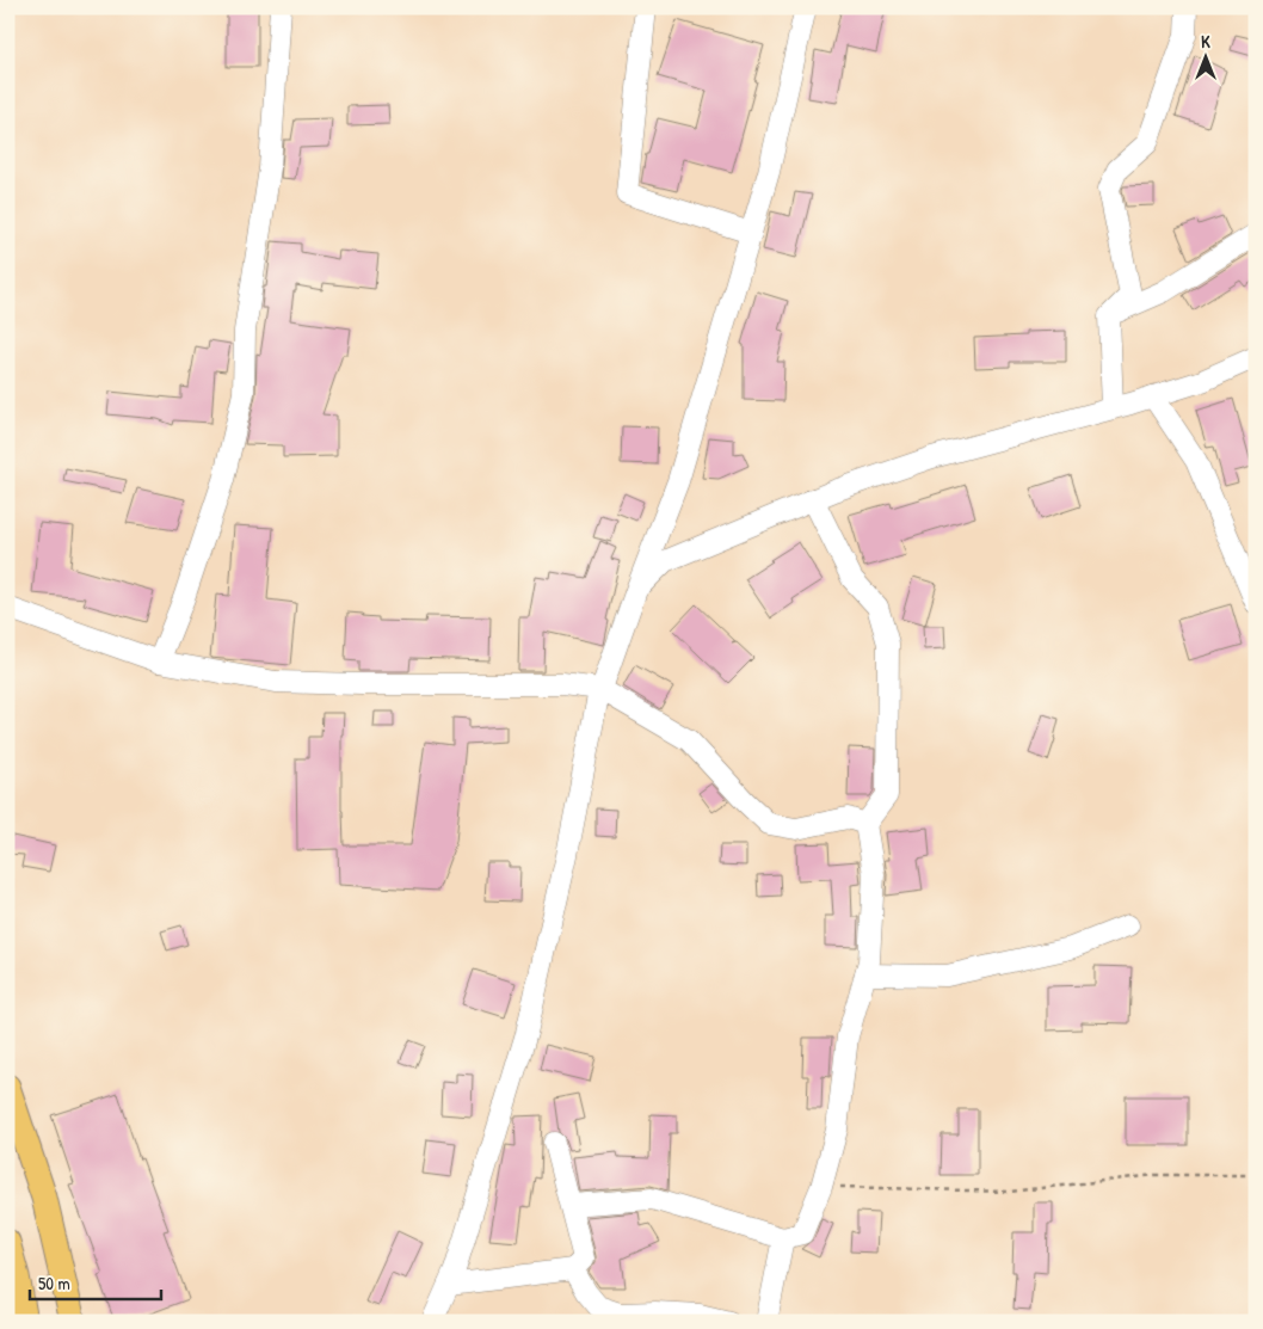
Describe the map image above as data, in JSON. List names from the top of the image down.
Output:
{
  "scale_bar": "50 m",
  "north": "top"
}
